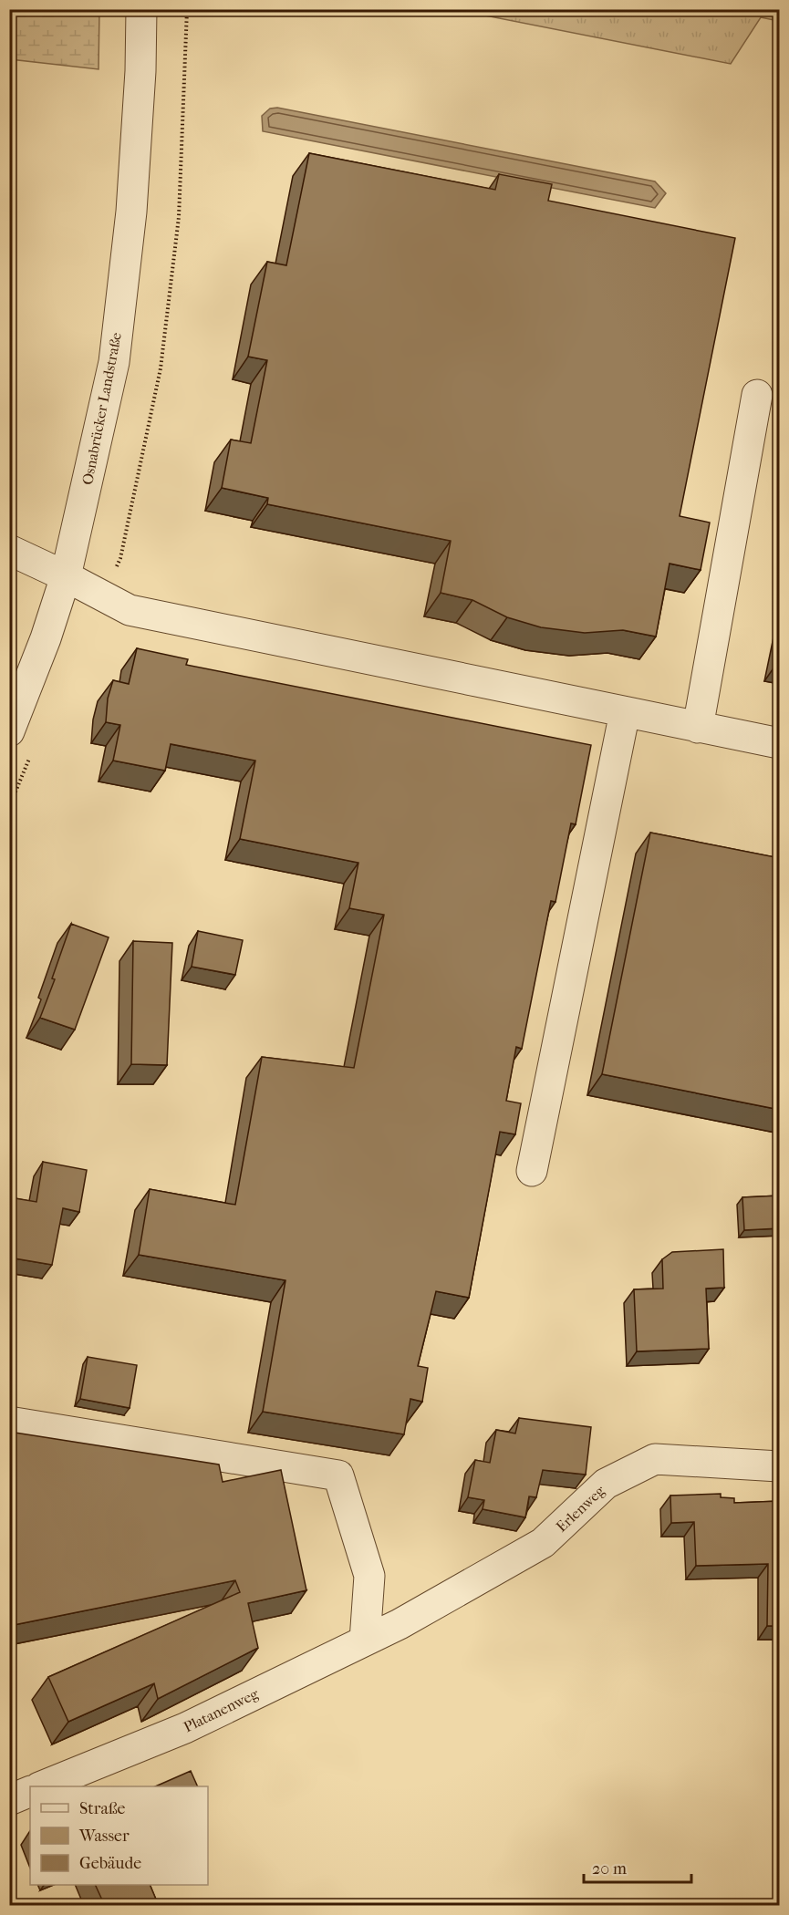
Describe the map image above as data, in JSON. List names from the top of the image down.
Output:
{
  "streets": {
    "street": ["Osnabrücker Landstraße", "Erlenweg", "Platanenweg"]
  },
  "crossings": [
    ["Erlenweg", "Platanenweg"]
  ],
  "legend": ["Straße", "Wasser", "Gebäude"],
  "scale_bar": "20 m"
}
